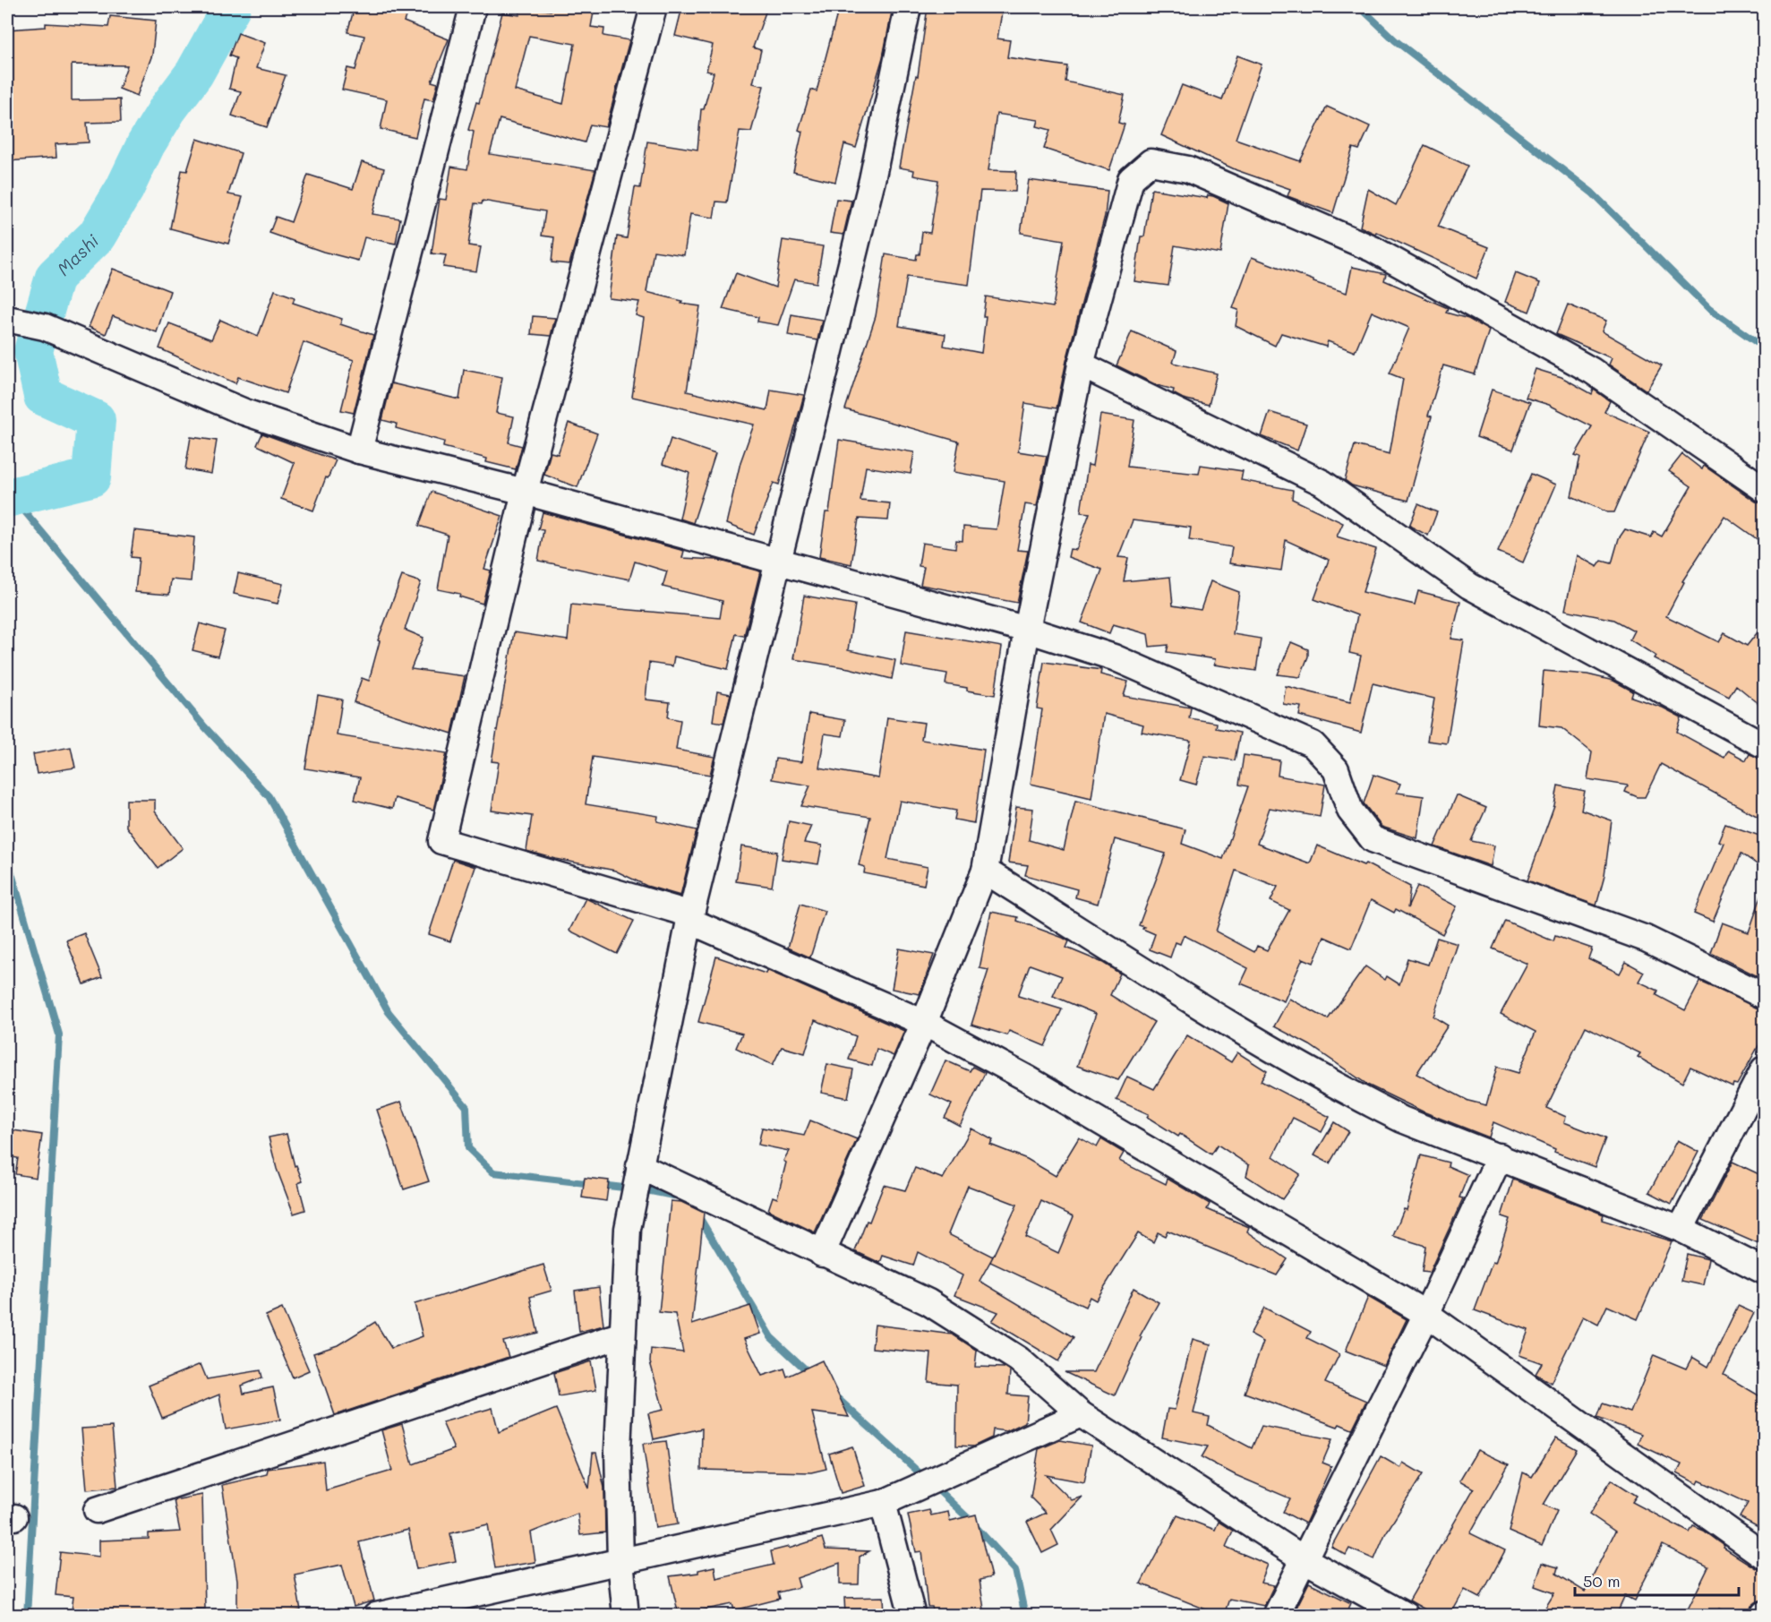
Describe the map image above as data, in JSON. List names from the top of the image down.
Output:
{
  "water": ["Mashi"],
  "scale_bar": "50 m"
}
